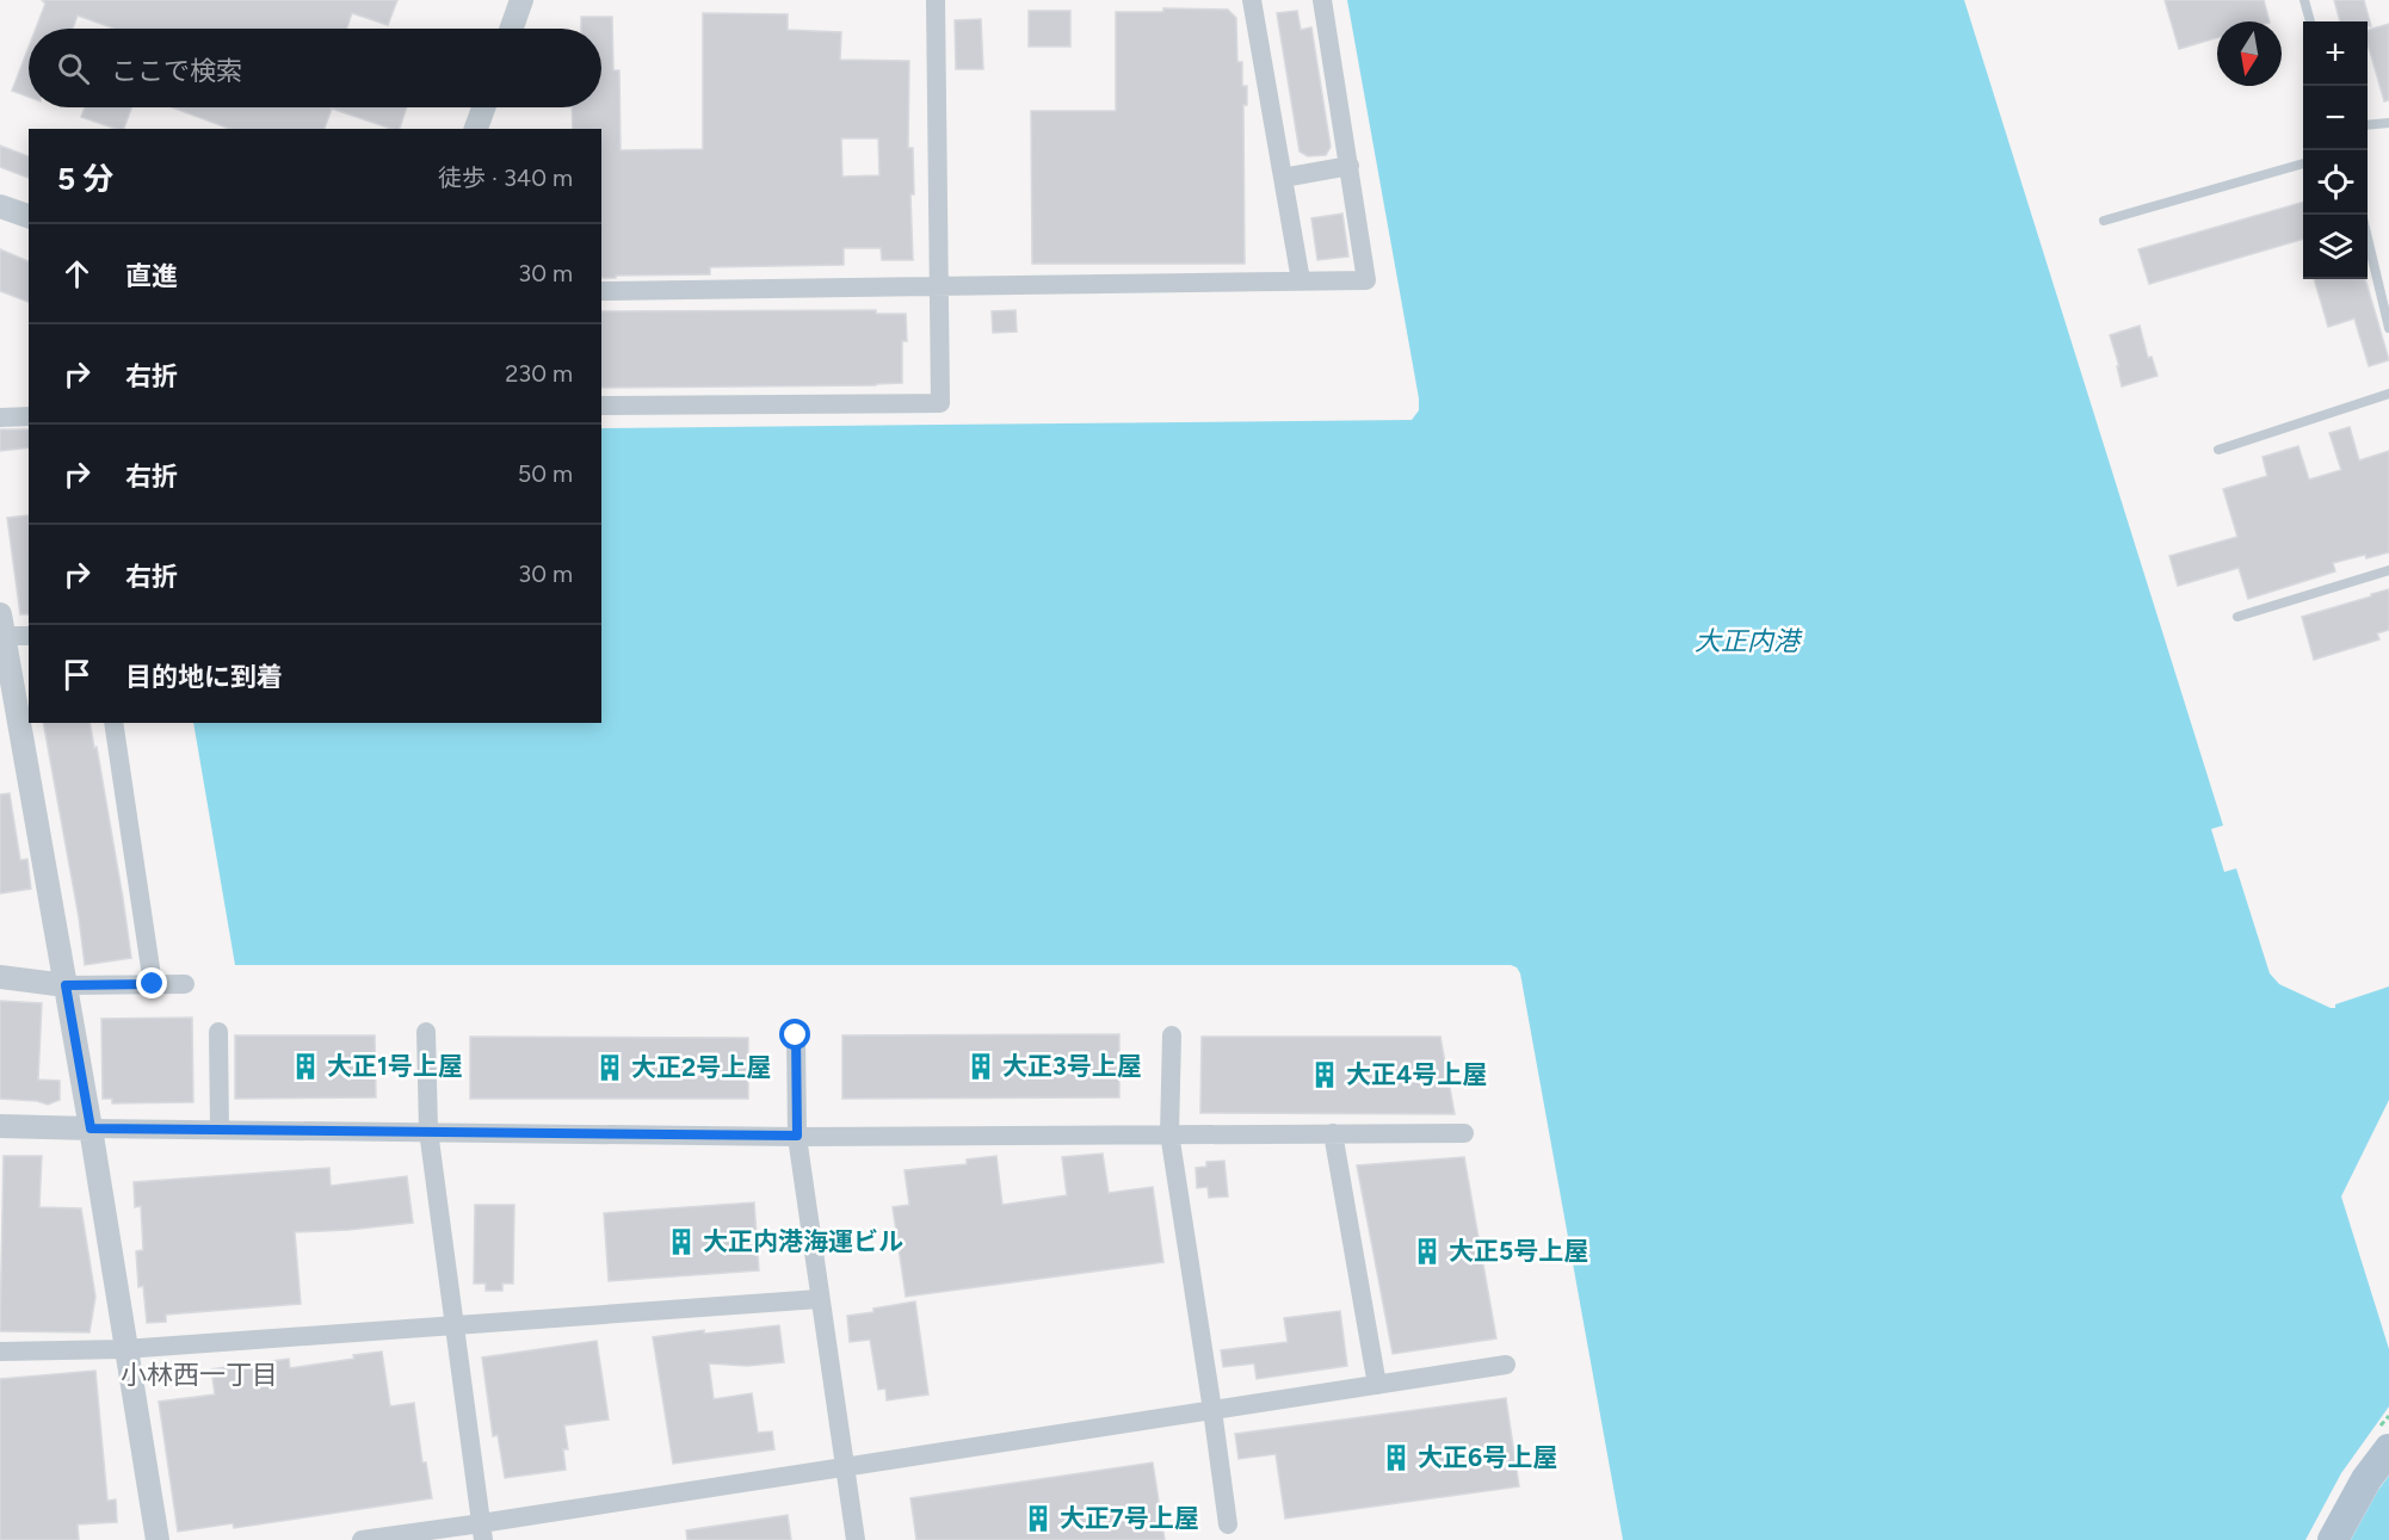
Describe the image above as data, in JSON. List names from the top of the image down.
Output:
{
  "districts": ["小林西一丁目"],
  "water": ["大正内港"],
  "places": {
    "building": [
      "大正1号上屋",
      "大正3号上屋",
      "大正2号上屋",
      "大正4号上屋",
      "大正内港海運ビル",
      "大正5号上屋",
      "大正6号上屋",
      "大正7号上屋"
    ]
  },
  "north": "bottom",
  "page": {
    "map_buttons": ["+", "−"],
    "search": "ここで検索",
    "heading": ["5 分", "徒歩 · 340 m"],
    "list": [
      ["直進", "30 m"],
      ["右折", "230 m"],
      ["右折", "50 m"],
      ["右折", "30 m"],
      "目的地に到着"
    ]
  }
}
